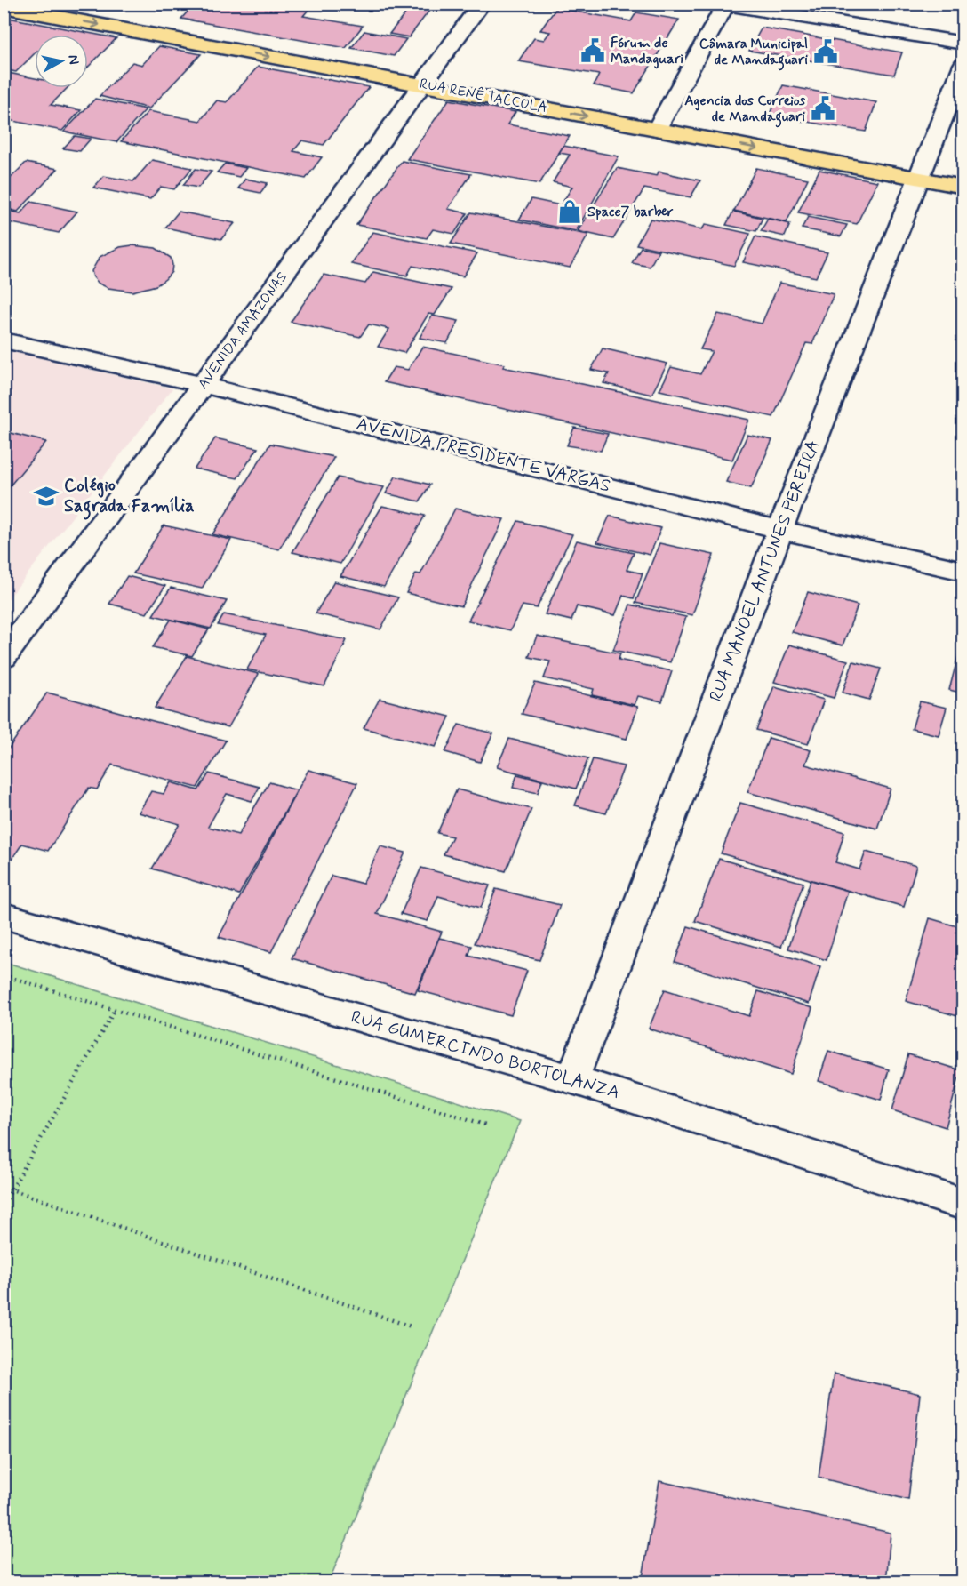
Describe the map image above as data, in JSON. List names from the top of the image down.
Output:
{
  "streets": {
    "main road": ["RUA RENÊ TACCOLA"],
    "street": [
      "AVENIDA AMAZONAS",
      "AVENIDA PRESIDENTE VARGAS",
      "RUA MANOEL ANTUNES PEREIRA",
      "RUA GUMERCINDO BORTOLANZA"
    ]
  },
  "crossings": [
    ["RUA RENÊ TACCOLA", "AVENIDA AMAZONAS"],
    ["RUA RENÊ TACCOLA", "RUA MANOEL ANTUNES PEREIRA"],
    ["AVENIDA AMAZONAS", "AVENIDA PRESIDENTE VARGAS"],
    ["AVENIDA PRESIDENTE VARGAS", "RUA MANOEL ANTUNES PEREIRA"],
    ["RUA MANOEL ANTUNES PEREIRA", "RUA GUMERCINDO BORTOLANZA"]
  ],
  "one_way": ["RUA RENÊ TACCOLA"],
  "places": {
    "public building": ["Fórum de Mandaguari", "Câmara Municipal de Mandaguari", "Agencia dos Correios de Mandaguari"],
    "shop": ["Space7 barber"],
    "school or university": ["Colégio Sagrada Família"]
  },
  "north": "right"
}
